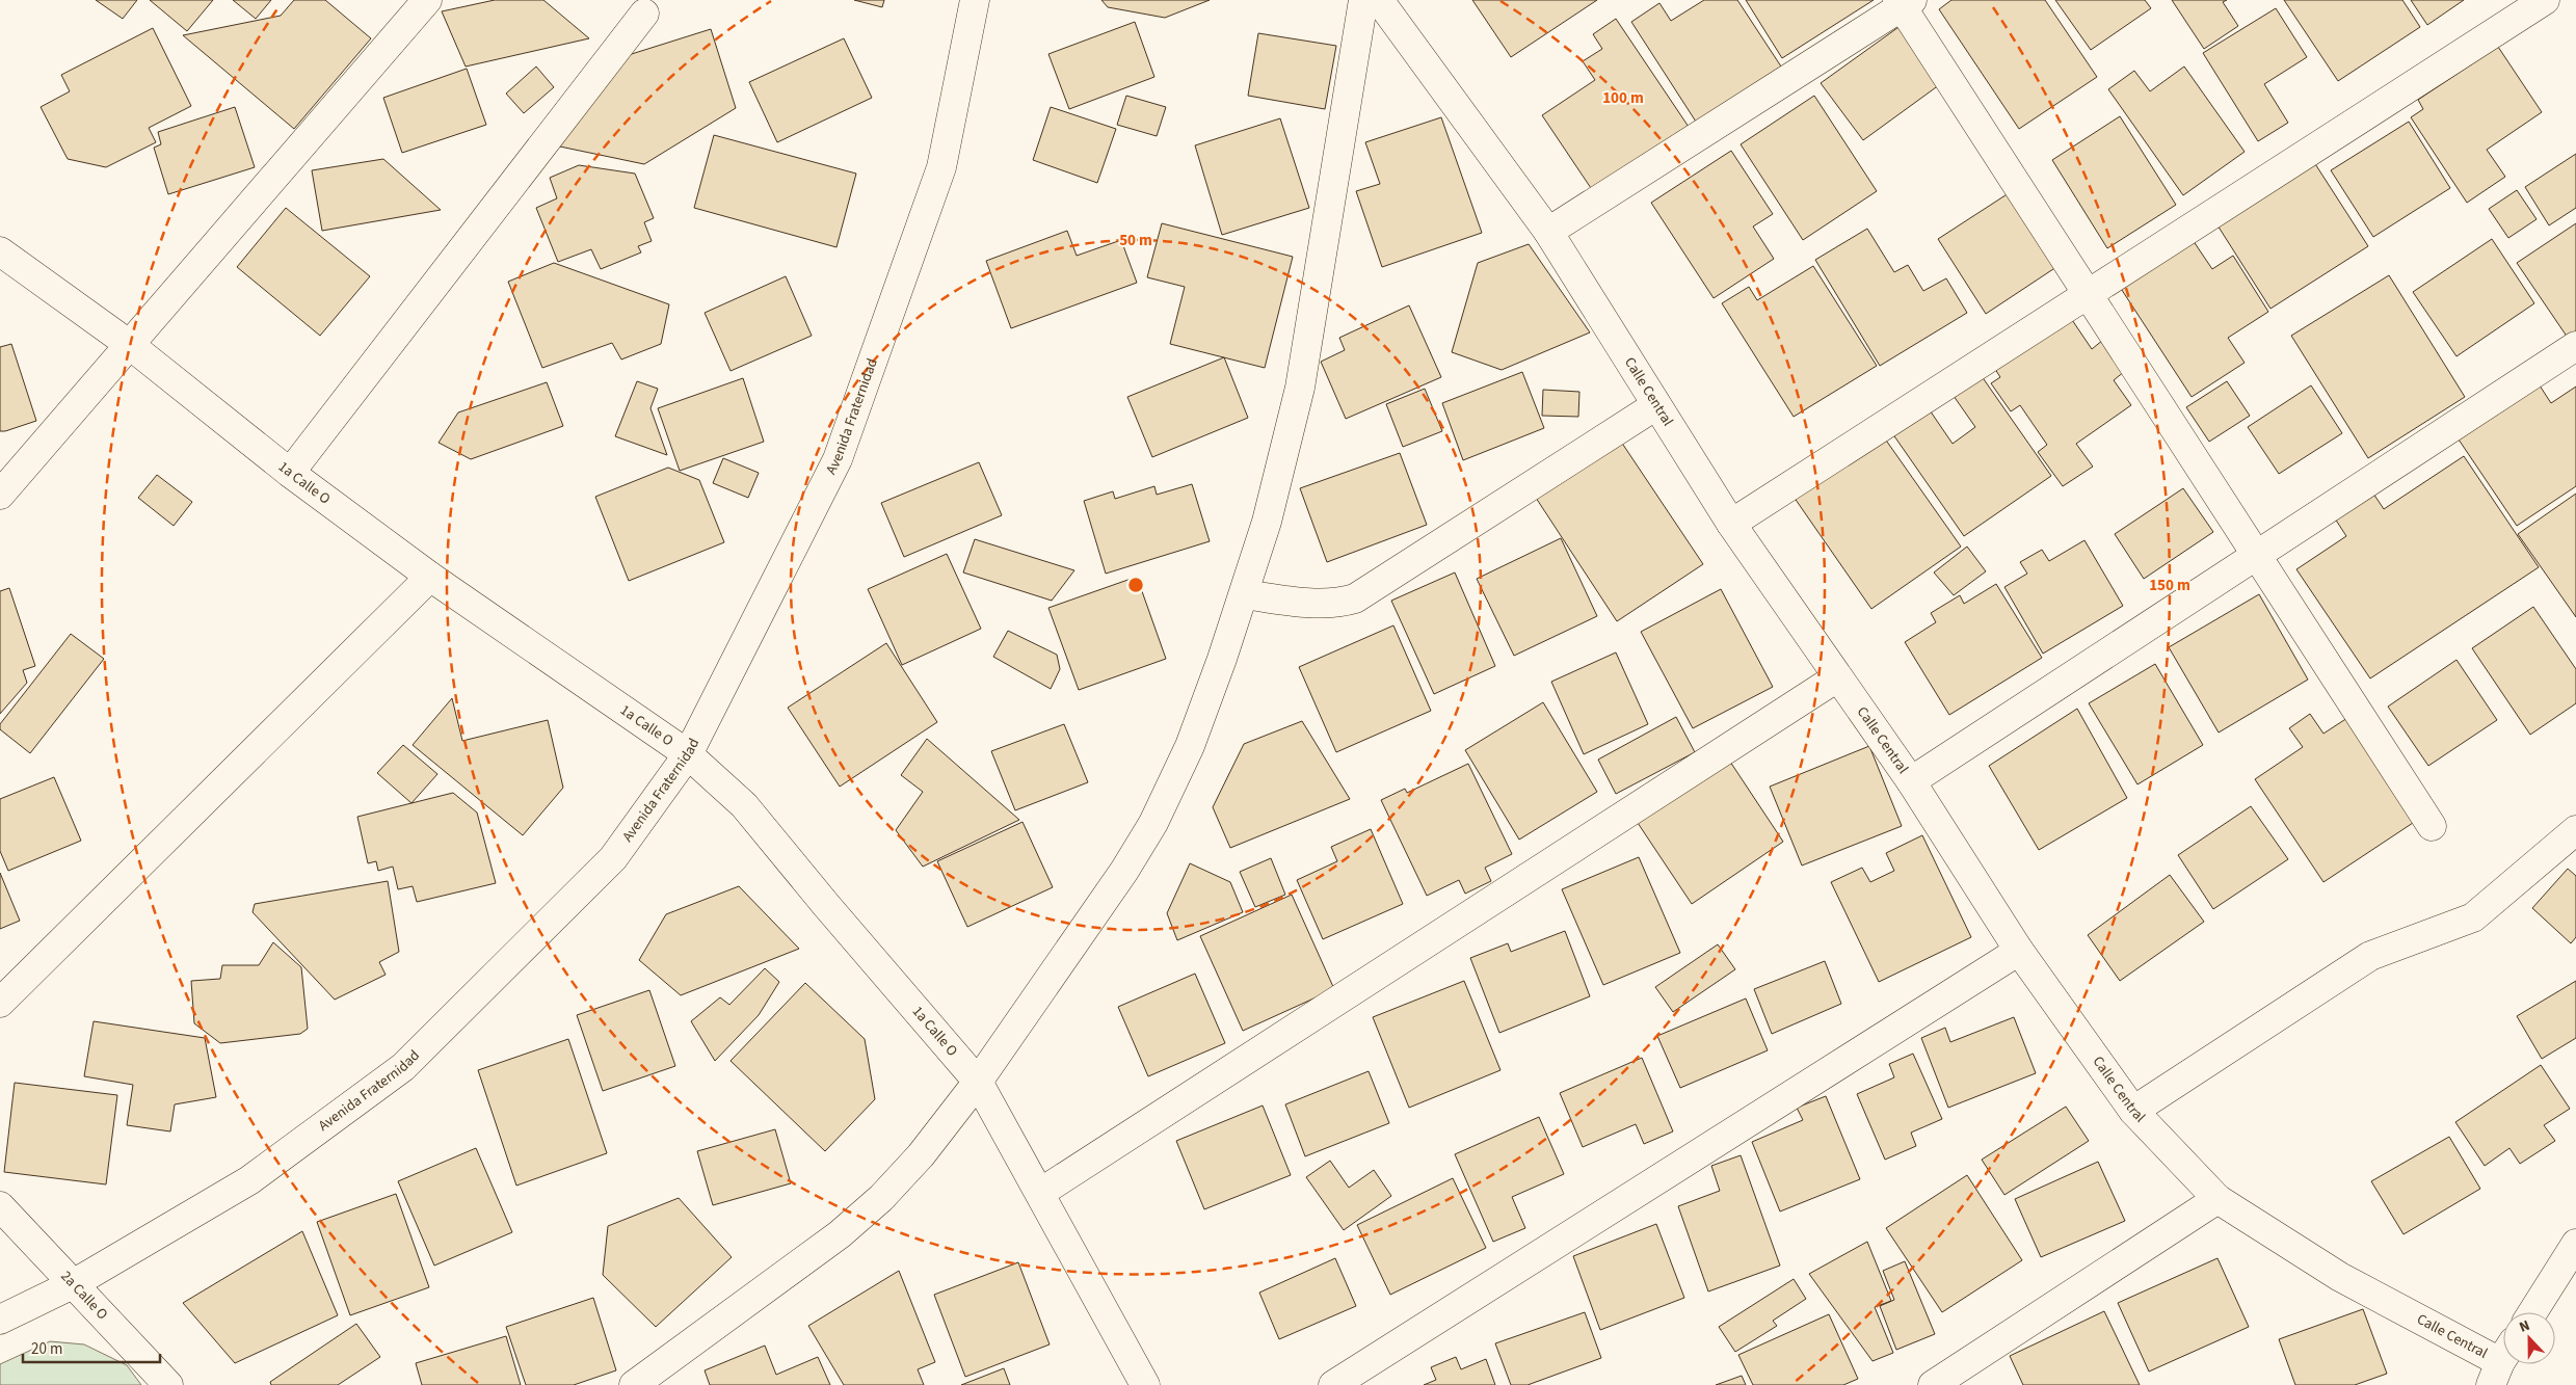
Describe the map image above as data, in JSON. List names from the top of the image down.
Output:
{
  "streets": {
    "street": [
      "Calle Central",
      "Avenida Fraternidad",
      "1a Calle O",
      "2a Calle O"
    ]
  },
  "crossings": [
    ["Avenida Fraternidad", "1a Calle O"],
    ["Avenida Fraternidad", "2a Calle O"]
  ],
  "scale_bar": "20 m",
  "north": "top",
  "rings": ["100 m", "50 m", "150 m"]
}
